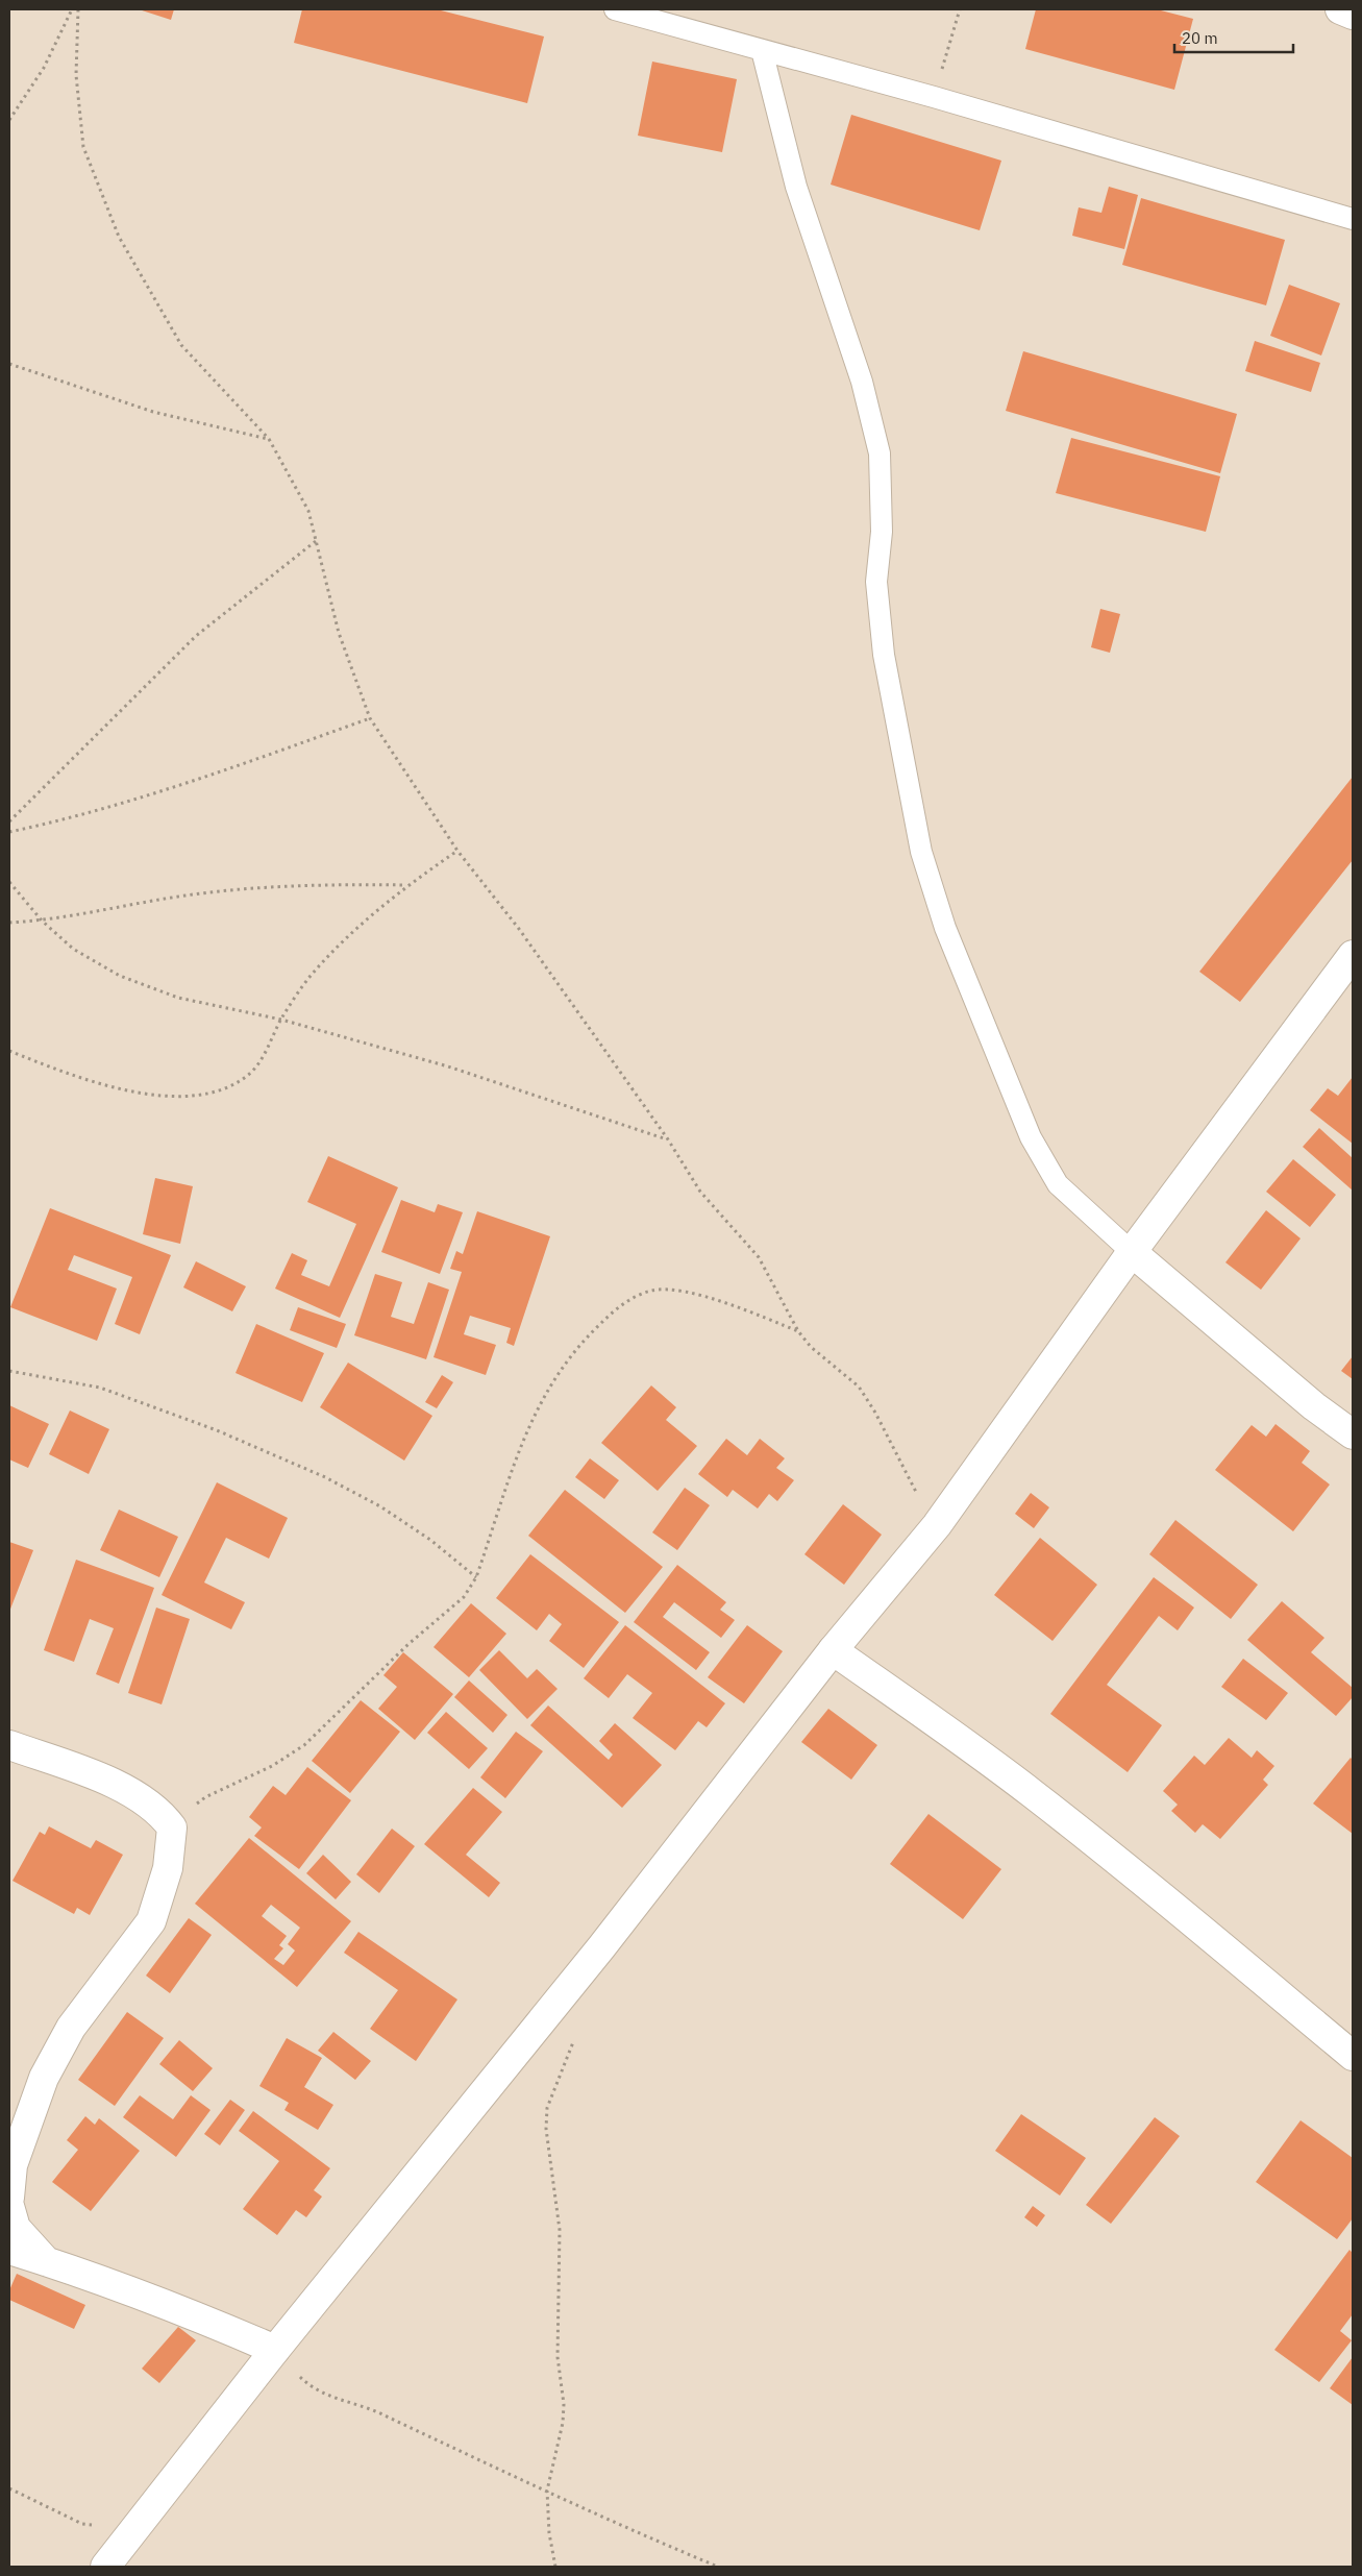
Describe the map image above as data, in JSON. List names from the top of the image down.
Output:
{
  "scale_bar": "20 m"
}
